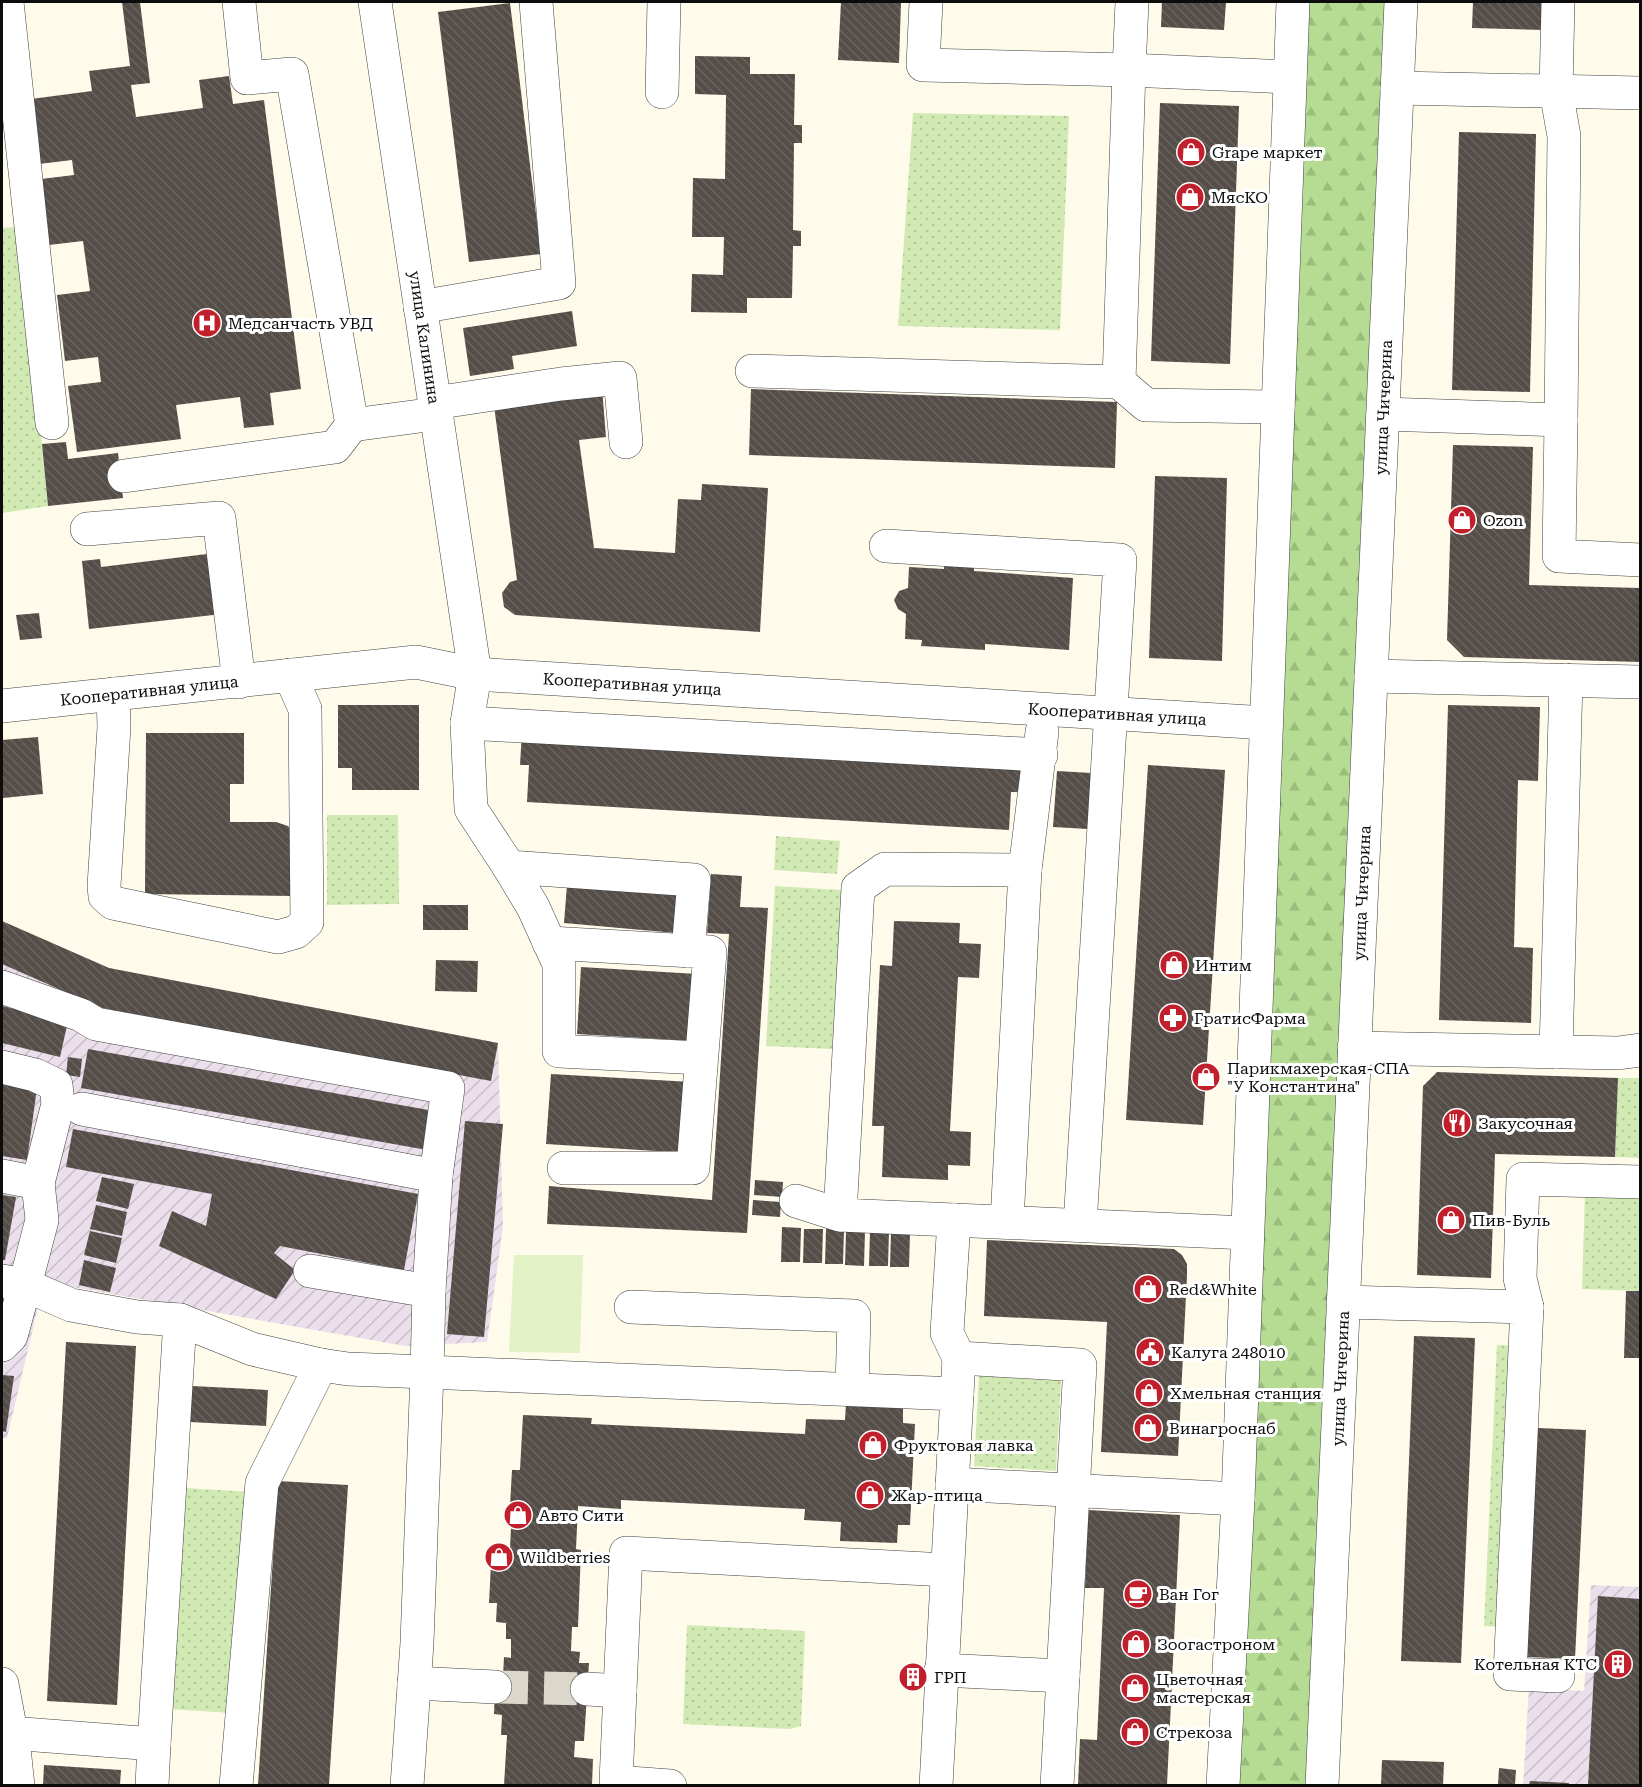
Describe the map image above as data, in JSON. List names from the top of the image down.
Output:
{
  "streets": {
    "street": ["улица Калинина", "улица Чичерина", "Кооперативная улица"]
  },
  "crossings": [
    ["улица Калинина", "Кооперативная улица"]
  ],
  "places": {
    "shop": [
      "Grape маркет",
      "МясКО",
      "Ozon",
      "Интим",
      "Парикмахерская-СПА \"У Константина\"",
      "Пив-Буль",
      "Red&White",
      "Хмельная станция",
      "Винагроснаб",
      "Фруктовая лавка",
      "Жар-птица",
      "Авто Сити",
      "Wildberries",
      "Зоогастроном",
      "Цветочная мастерская",
      "Стрекоза"
    ],
    "hospital": ["Медсанчасть УВД"],
    "pharmacy": ["ГратисФарма"],
    "restaurant": ["Закусочная"],
    "public building": ["Калуга 248010"],
    "cafe": ["Ван Гог"],
    "building": ["Котельная КТС", "ГРП"]
  }
}
